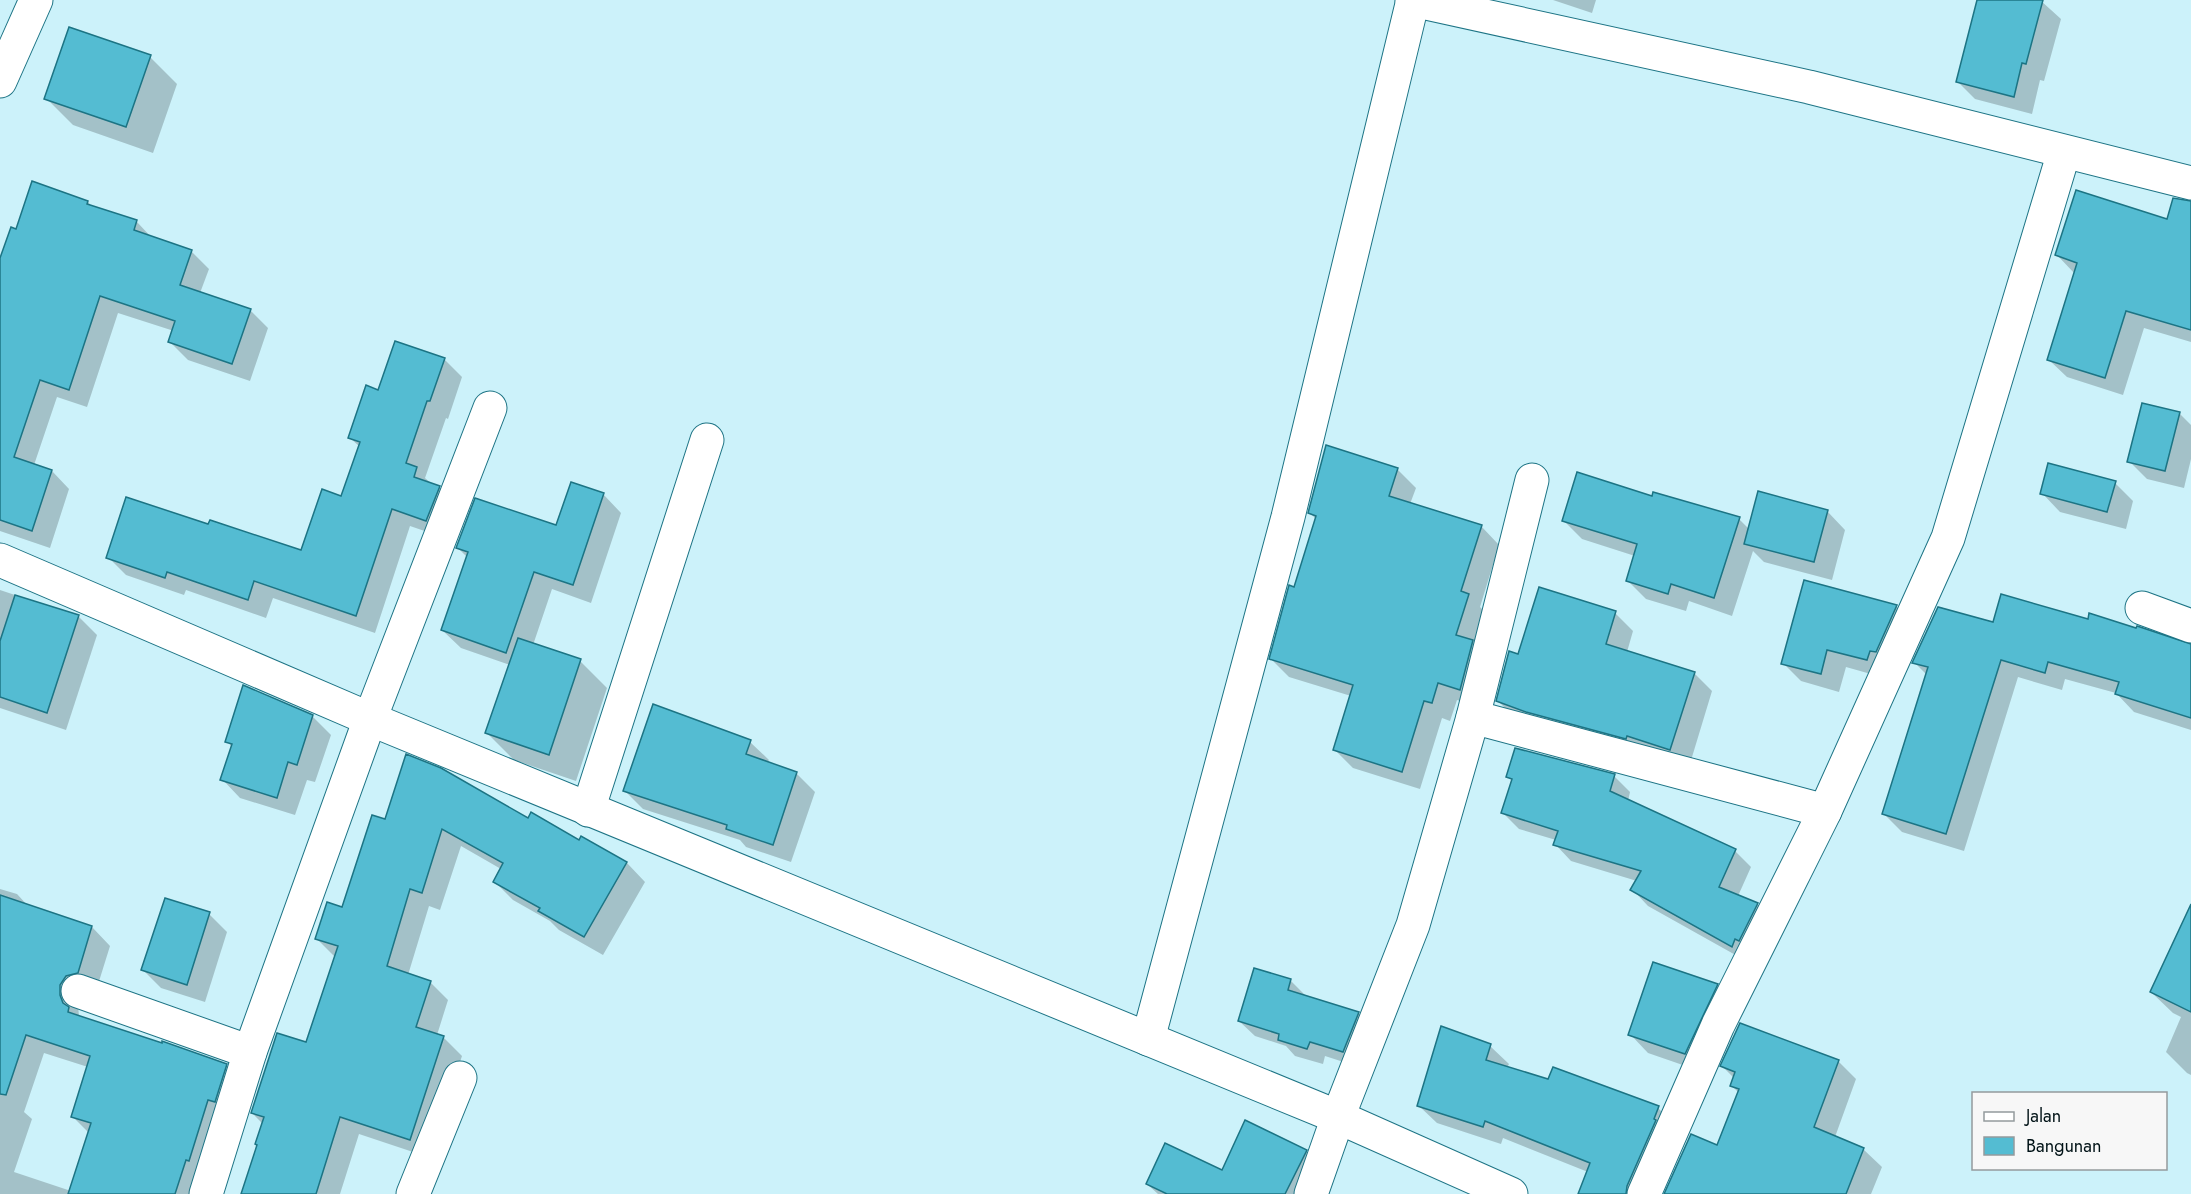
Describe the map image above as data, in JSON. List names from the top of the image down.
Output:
{
  "legend": ["Jalan", "Bangunan"]
}
